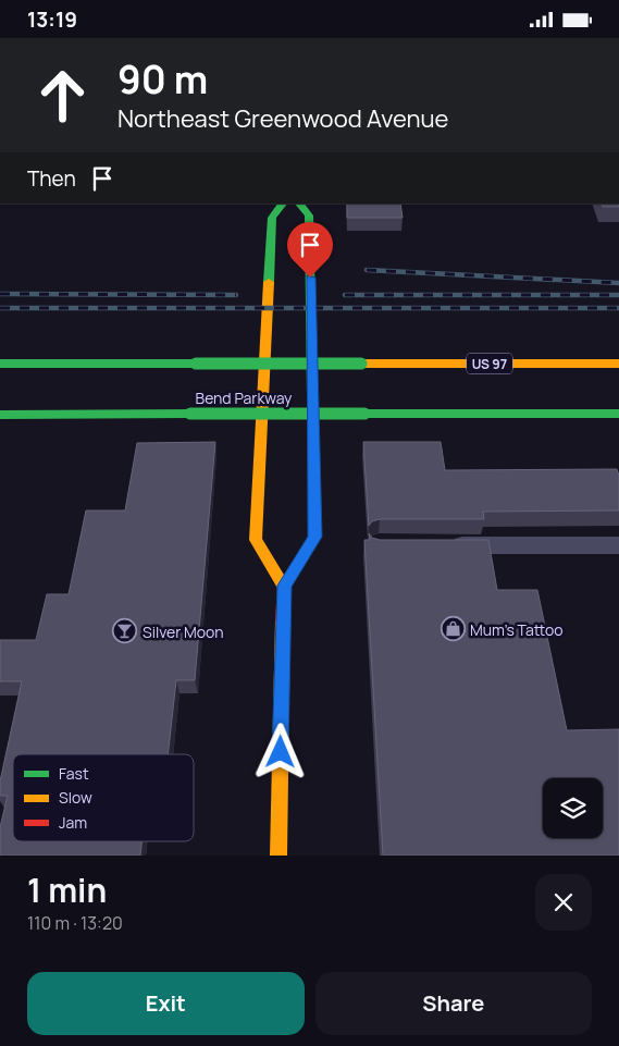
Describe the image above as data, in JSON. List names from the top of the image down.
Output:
{
  "streets": {
    "main road": ["US 97", "Bend Parkway"]
  },
  "places": {
    "shop": ["Mum's Tattoo"],
    "bar": ["Silver Moon"]
  },
  "legend": ["Fast", "Slow", "Jam"],
  "page": {
    "status": "13:19",
    "turn": ["90 m", "Northeast Greenwood Avenue"],
    "then": "Then",
    "heading": ["1 min", "110 m · 13:20"],
    "buttons": ["Exit", "Share"]
  }
}
